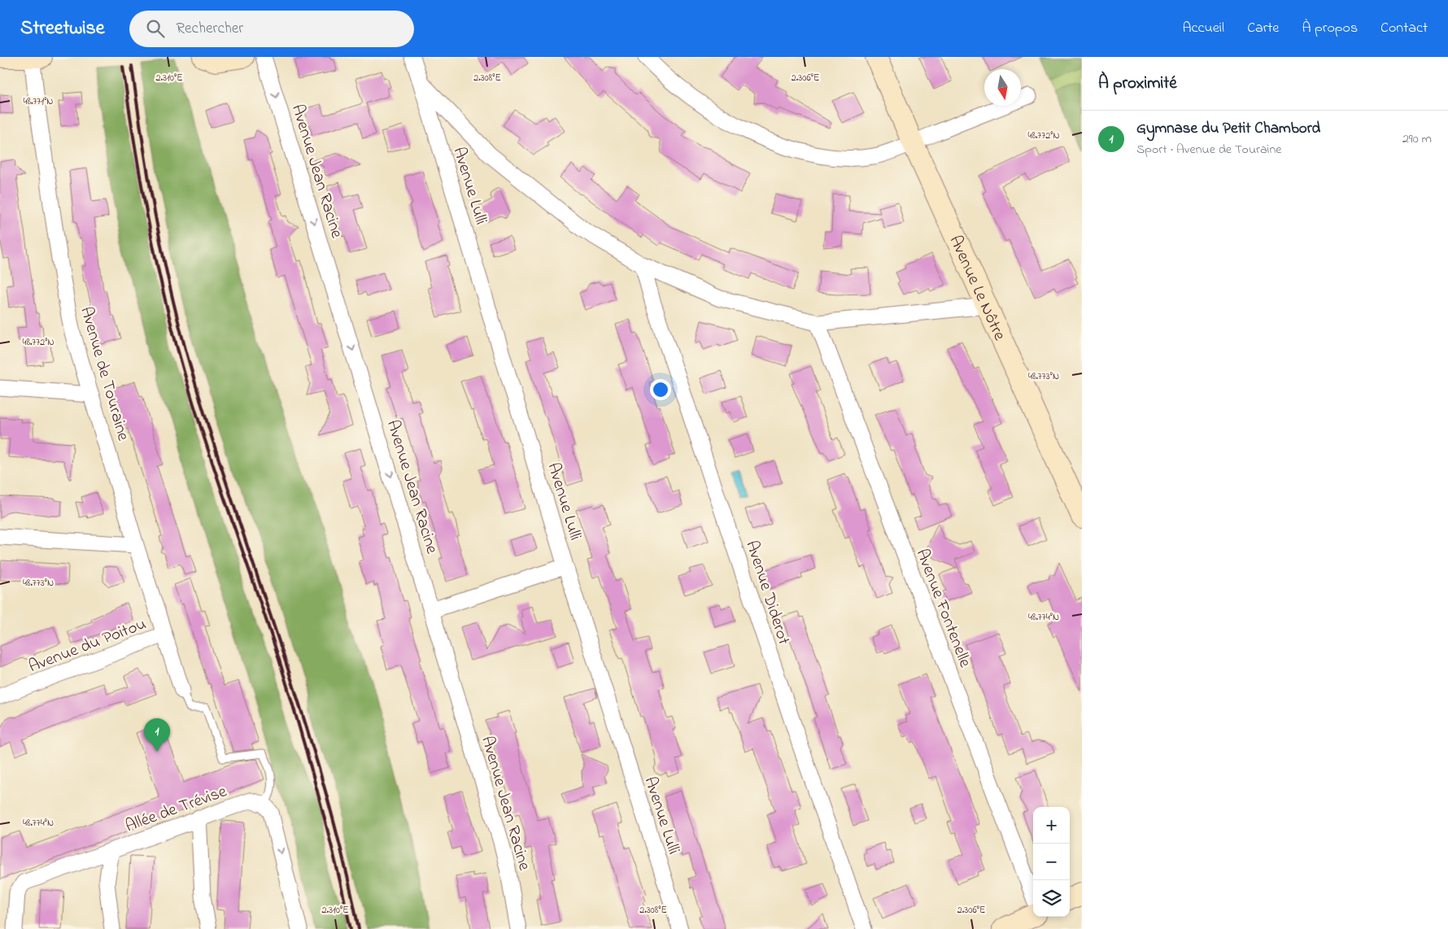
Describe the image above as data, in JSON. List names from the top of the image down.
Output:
{
  "streets": {
    "main road": ["Avenue Le Nôtre"],
    "street": [
      "Avenue Jean Racine",
      "Avenue Lulli",
      "Avenue de Touraine",
      "Avenue Diderot",
      "Avenue Fontenelle",
      "Avenue du Poitou",
      "Allée de Trévise"
    ]
  },
  "crossings": [
    ["Avenue de Touraine", "Avenue du Poitou"]
  ],
  "one_way": ["Avenue Jean Racine"],
  "north": "bottom",
  "page": {
    "header": "Streetwise",
    "search": "Rechercher",
    "nav": [
      "Accueil",
      "Carte",
      "À propos",
      "Contact"
    ],
    "heading": "À proximité",
    "list": [
      {
        "mark": "1",
        "name": "Gymnase du Petit Chambord",
        "note": "Sport · Avenue de Touraine",
        "value": "290 m"
      }
    ],
    "pins": "1",
    "map_buttons": ["+", "−"]
  },
  "coordinates": [
    "2.310°E",
    "2.308°E",
    "2.306°E",
    "48.771°N",
    "48.772°N",
    "48.773°N",
    "48.774°N"
  ]
}
